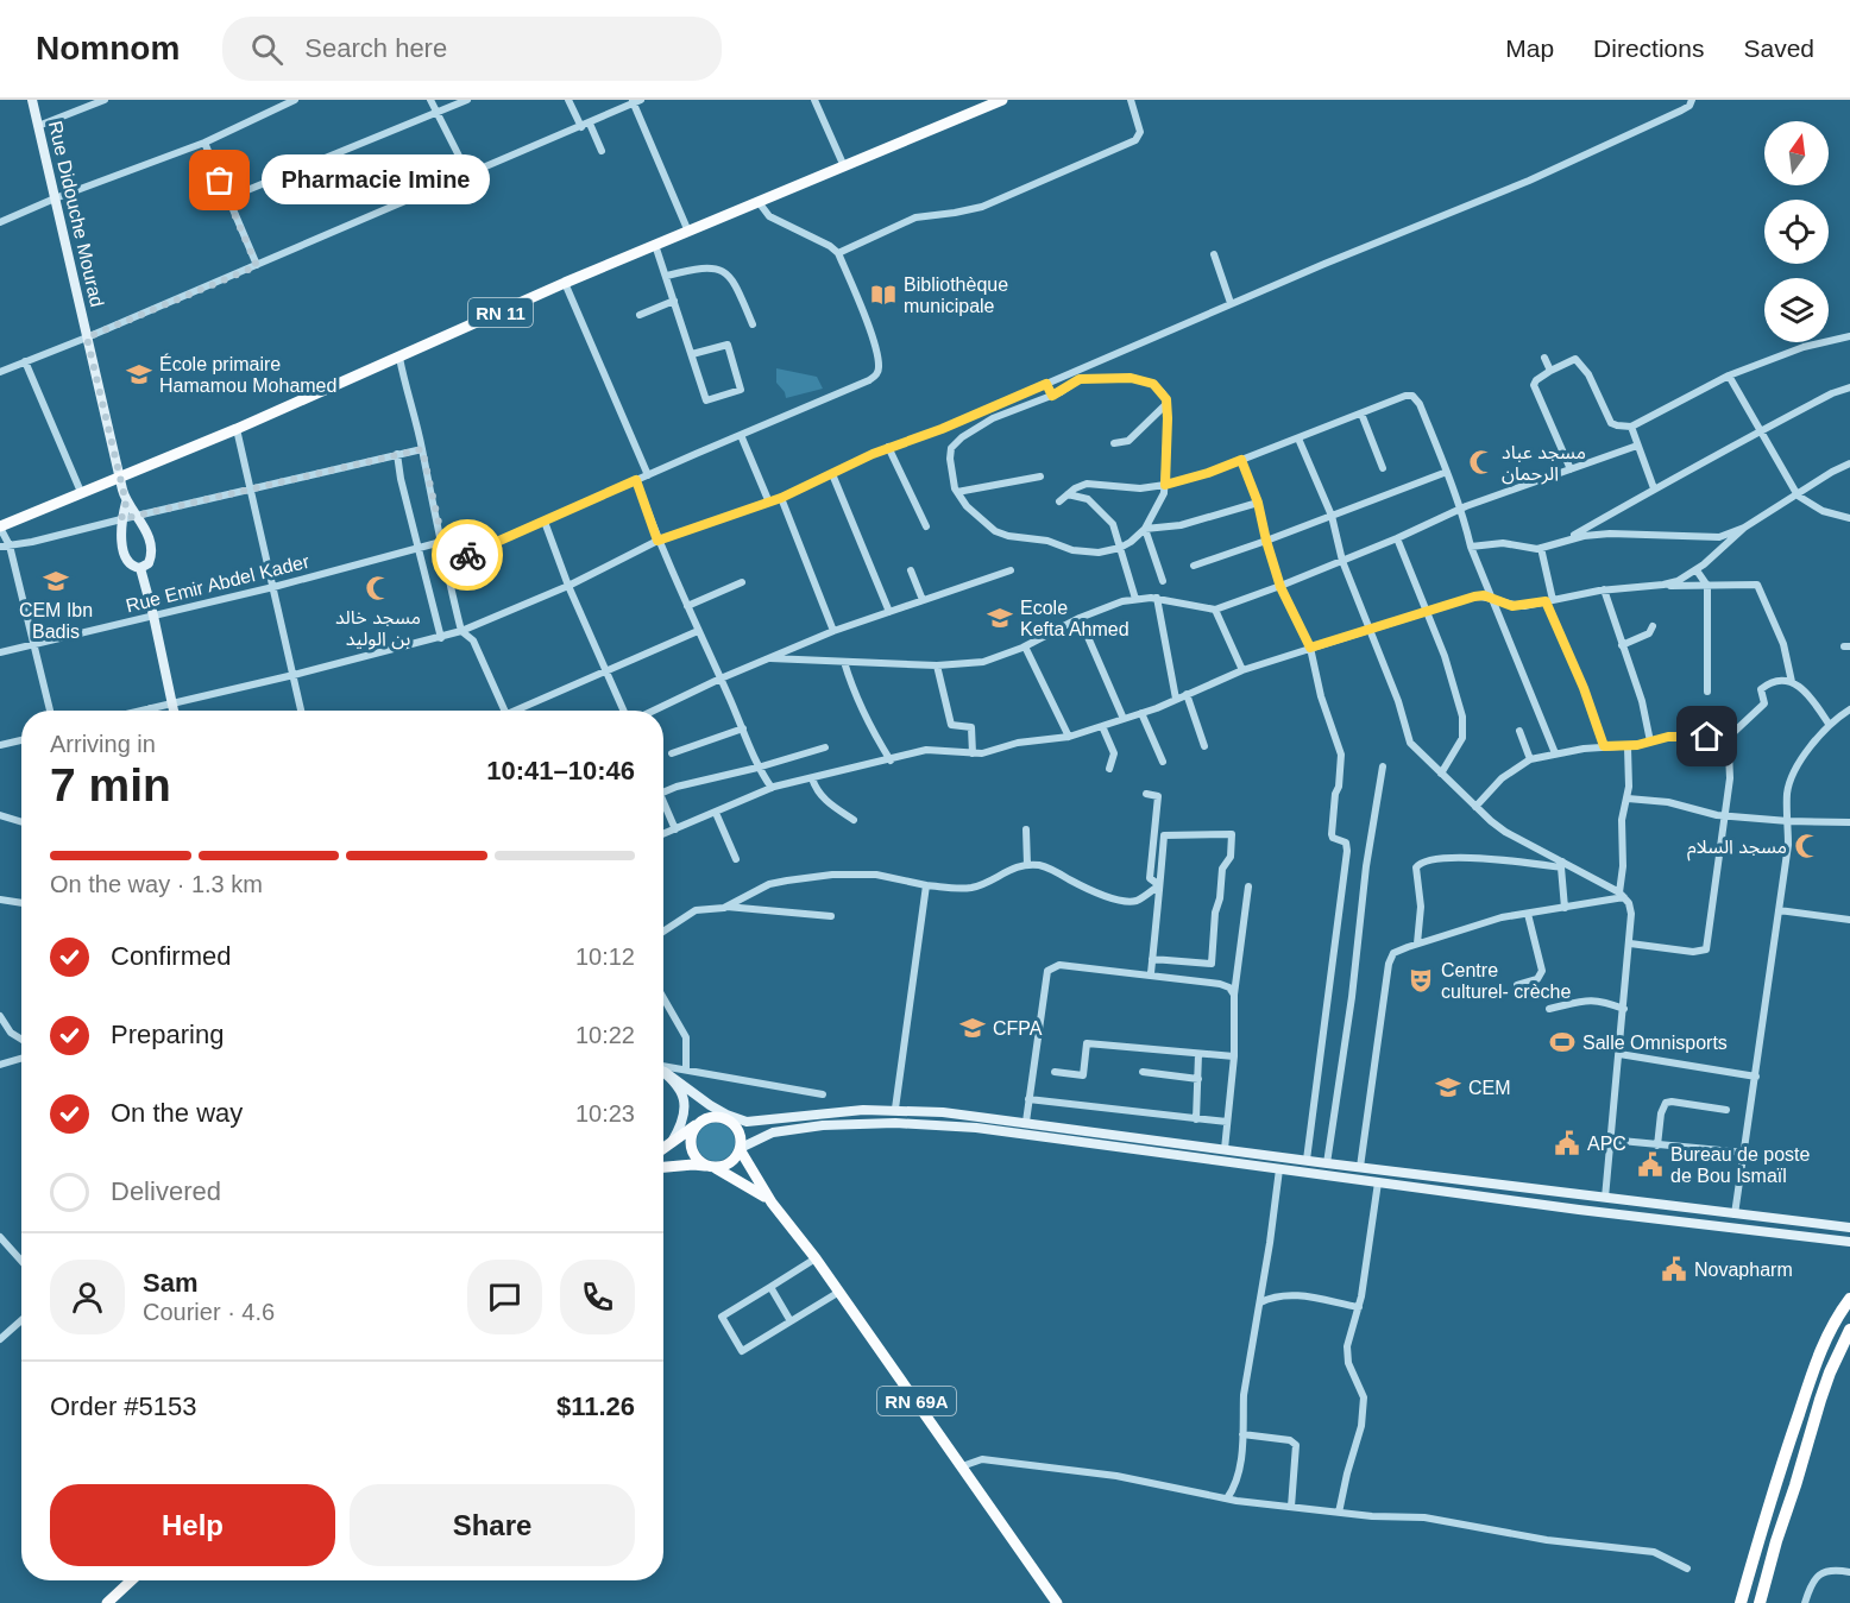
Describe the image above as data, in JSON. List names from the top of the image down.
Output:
{
  "streets": {
    "main road": ["Rue Didouche Mourad", "RN 11", "RN 69A"],
    "street": ["Rue Emir Abdel Kader"]
  },
  "crossings": [
    ["Rue Didouche Mourad", "RN 11"]
  ],
  "places": {
    "other": ["Pharmacie Imine"],
    "library": ["Bibliothèque municipale"],
    "school or university": [
      "École primaire Hamamou Mohamed",
      "CEM Ibn Badis",
      "Ecole Kefta Ahmed",
      "CFPA",
      "CEM"
    ],
    "mosque": ["مسجد عباد الرحمان", "مسجد خالد بن الوليد", "مسجد السلام"],
    "theatre": ["Centre culturel- crèche"],
    "sports": ["Salle Omnisports"],
    "public building": ["APC", "Bureau de poste de Bou Ismaïl", "Novapharm"]
  },
  "north": "top",
  "page": {
    "header": "Nomnom",
    "search": "Search here",
    "nav": ["Map", "Directions", "Saved"],
    "bubble": "Pharmacie Imine",
    "heading": ["7 min", "Arriving in", "10:41–10:46"],
    "panel": [
      "Sam",
      "Courier · 4.6",
      "Order #5153",
      "$11.26"
    ],
    "bar": "On the way · 1.3 km",
    "list": [
      ["Confirmed", "10:12"],
      ["Preparing", "10:22"],
      ["On the way", "10:23"],
      "Delivered"
    ],
    "buttons": ["Help", "Share"]
  }
}
